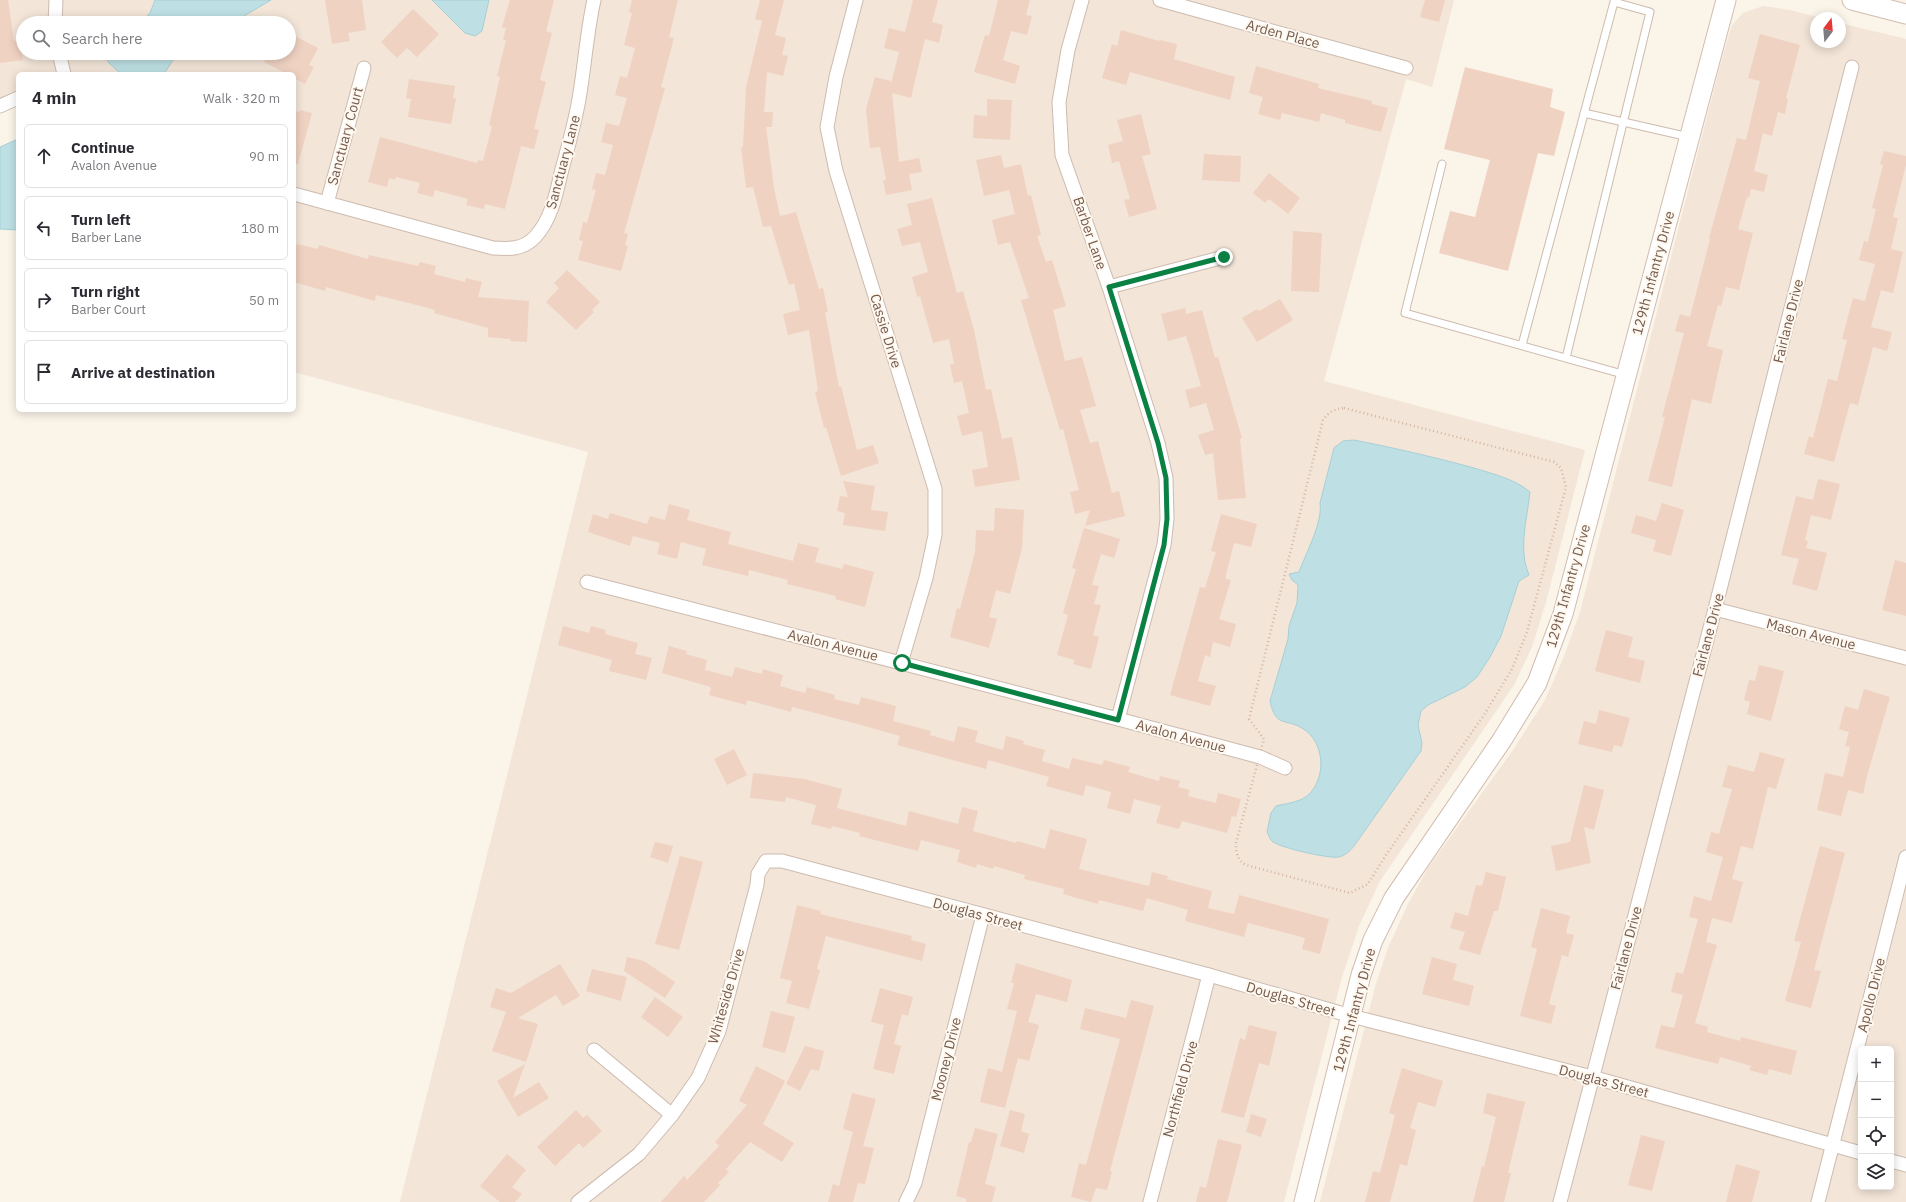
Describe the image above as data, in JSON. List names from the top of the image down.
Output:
{
  "streets": {
    "street": [
      "Arden Place",
      "Sanctuary Court",
      "Sanctuary Lane",
      "Barber Lane",
      "129th Infantry Drive",
      "Fairlane Drive",
      "Cassie Drive",
      "Mason Avenue",
      "Avalon Avenue",
      "Douglas Street",
      "Apollo Drive",
      "Whiteside Drive",
      "Mooney Drive",
      "Northfield Drive"
    ]
  },
  "crossings": [
    ["Sanctuary Court", "Sanctuary Lane"],
    ["Barber Lane", "Avalon Avenue"],
    ["129th Infantry Drive", "Douglas Street"],
    ["Fairlane Drive", "Mason Avenue"],
    ["Fairlane Drive", "Douglas Street"],
    ["Cassie Drive", "Avalon Avenue"],
    ["Douglas Street", "Apollo Drive"],
    ["Douglas Street", "Whiteside Drive"],
    ["Douglas Street", "Mooney Drive"],
    ["Douglas Street", "Northfield Drive"]
  ],
  "north": "top",
  "page": {
    "search": "Search here",
    "heading": ["4 min", "Walk · 320 m"],
    "list": [
      ["Continue", "Avalon Avenue", "90 m"],
      ["Turn left", "Barber Lane", "180 m"],
      ["Turn right", "Barber Court", "50 m"],
      "Arrive at destination"
    ],
    "map_buttons": ["+", "−"]
  }
}
